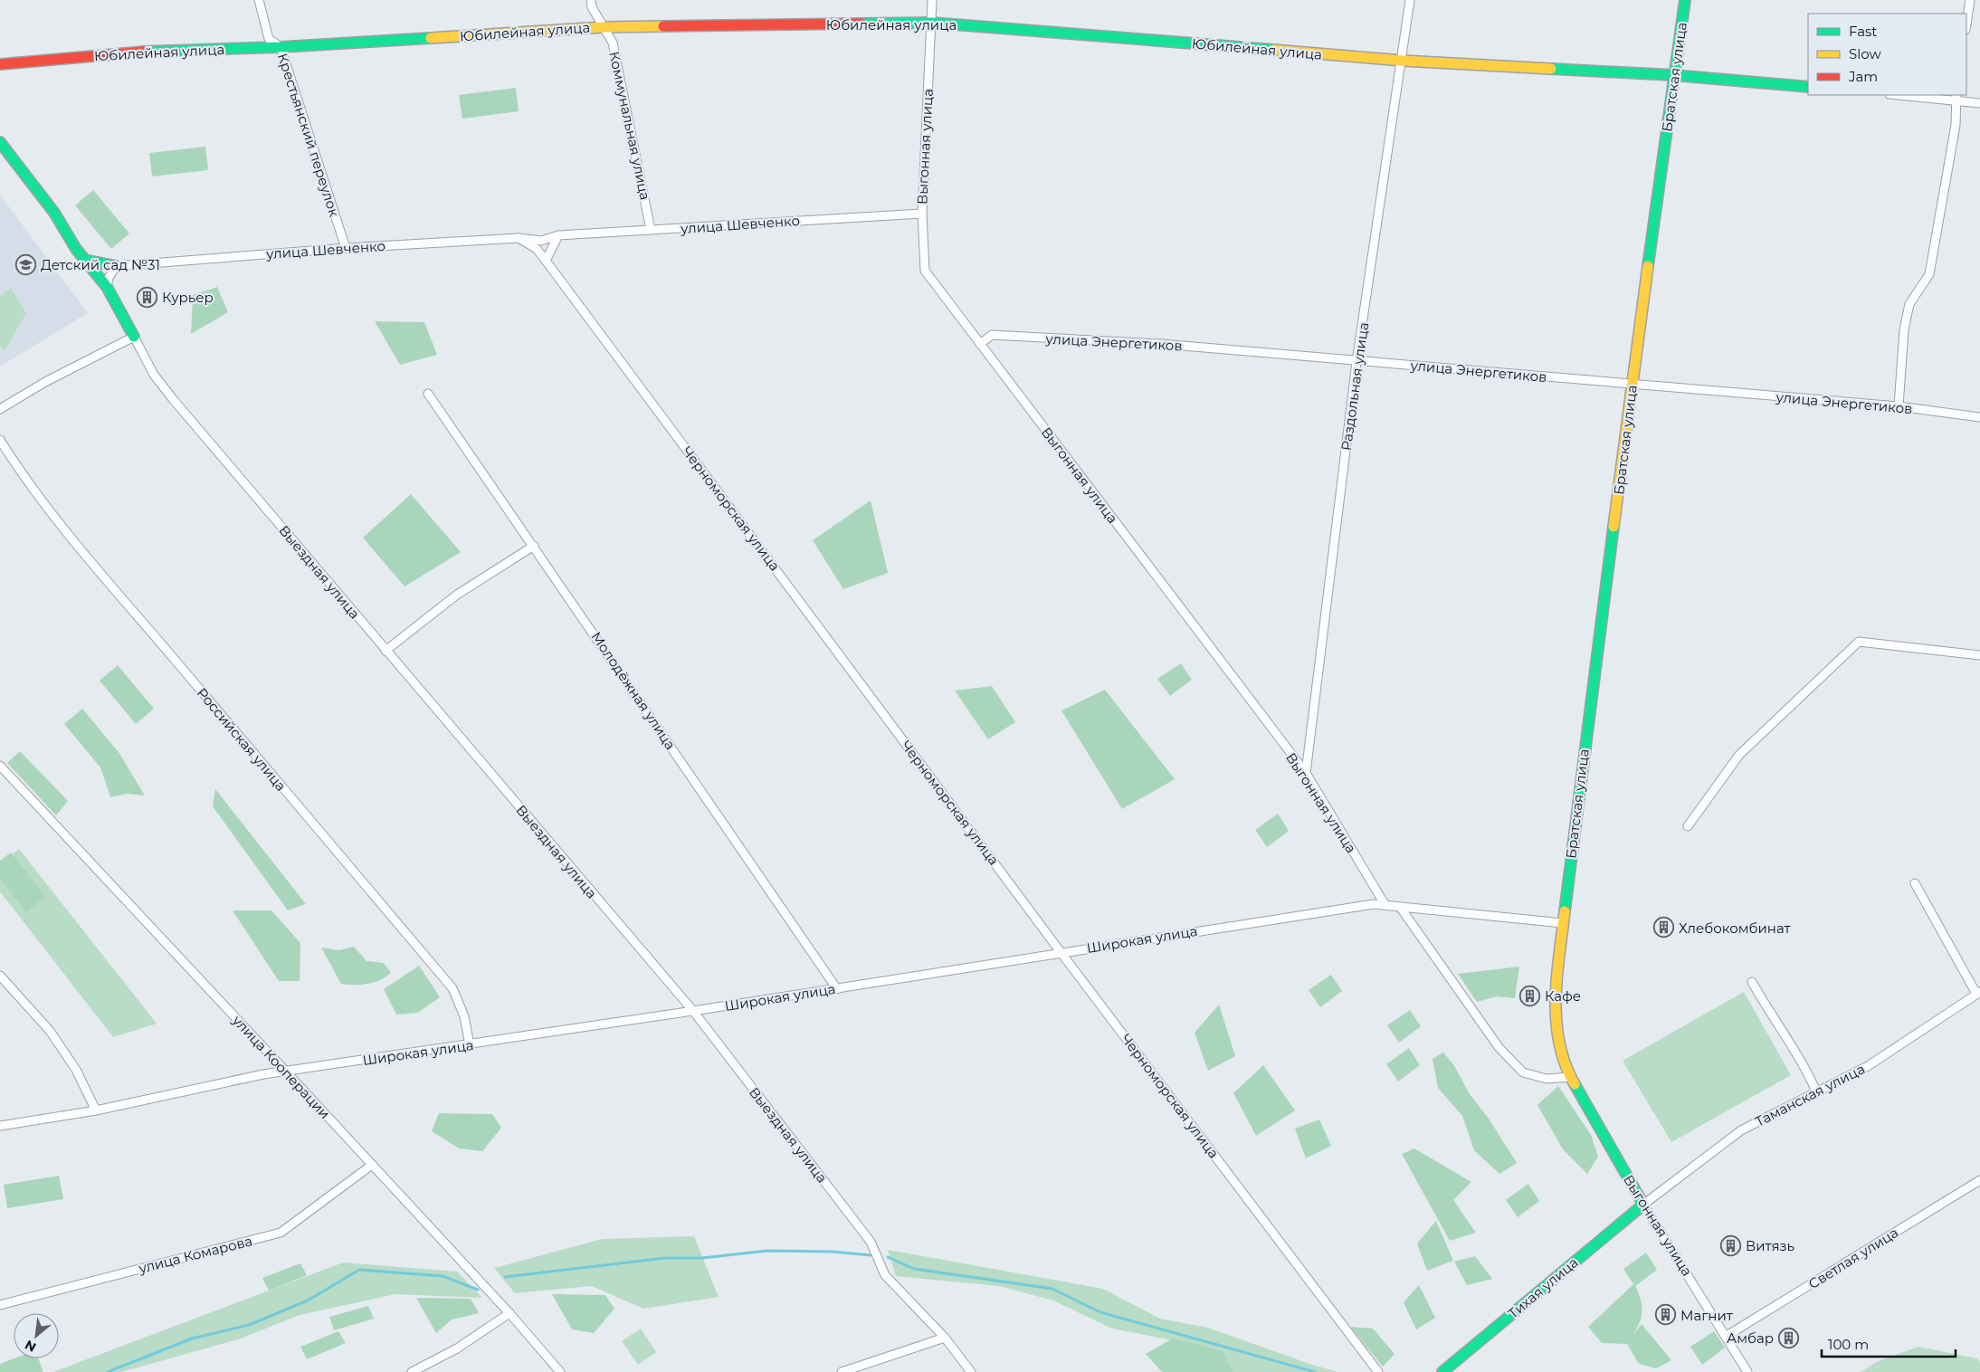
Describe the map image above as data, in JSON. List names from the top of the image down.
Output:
{
  "streets": {
    "street": [
      "Юбилейная улица",
      "Братская улица",
      "Коммунальная улица",
      "Крестьянский переулок",
      "Выгонная улица",
      "улица Шевченко",
      "улица Энергетиков",
      "Раздольная улица",
      "Черноморская улица",
      "Выездная улица",
      "Молодёжная улица",
      "Российская улица",
      "Широкая улица",
      "улица Кооперации",
      "Таманская улица",
      "улица Комарова",
      "Светлая улица",
      "Тихая улица"
    ]
  },
  "crossings": [
    ["Юбилейная улица", "Братская улица"],
    ["Юбилейная улица", "Коммунальная улица"],
    ["Юбилейная улица", "Крестьянский переулок"],
    ["Юбилейная улица", "Выгонная улица"],
    ["Юбилейная улица", "Раздольная улица"],
    ["Братская улица", "Выгонная улица"],
    ["Братская улица", "улица Энергетиков"],
    ["Коммунальная улица", "улица Шевченко"],
    ["Крестьянский переулок", "улица Шевченко"],
    ["Выгонная улица", "улица Шевченко"],
    ["Выгонная улица", "улица Энергетиков"],
    ["Выгонная улица", "Раздольная улица"],
    ["Выгонная улица", "Широкая улица"],
    ["Выгонная улица", "Таманская улица"],
    ["Выгонная улица", "Светлая улица"],
    ["Выгонная улица", "Тихая улица"],
    ["улица Шевченко", "Черноморская улица"],
    ["улица Энергетиков", "Раздольная улица"],
    ["Черноморская улица", "Широкая улица"],
    ["Выездная улица", "Широкая улица"],
    ["Молодёжная улица", "Широкая улица"],
    ["Российская улица", "Широкая улица"],
    ["Широкая улица", "улица Кооперации"],
    ["улица Кооперации", "улица Комарова"],
    ["Таманская улица", "Тихая улица"]
  ],
  "places": {
    "school or university": ["Детский сад №31"],
    "building": [
      "Курьер",
      "Хлебокомбинат",
      "Кафе",
      "Витязь",
      "Магнит",
      "Амбар"
    ]
  },
  "legend": ["Fast", "Slow", "Jam"],
  "scale_bar": "100 m",
  "north": "bottom left"
}
